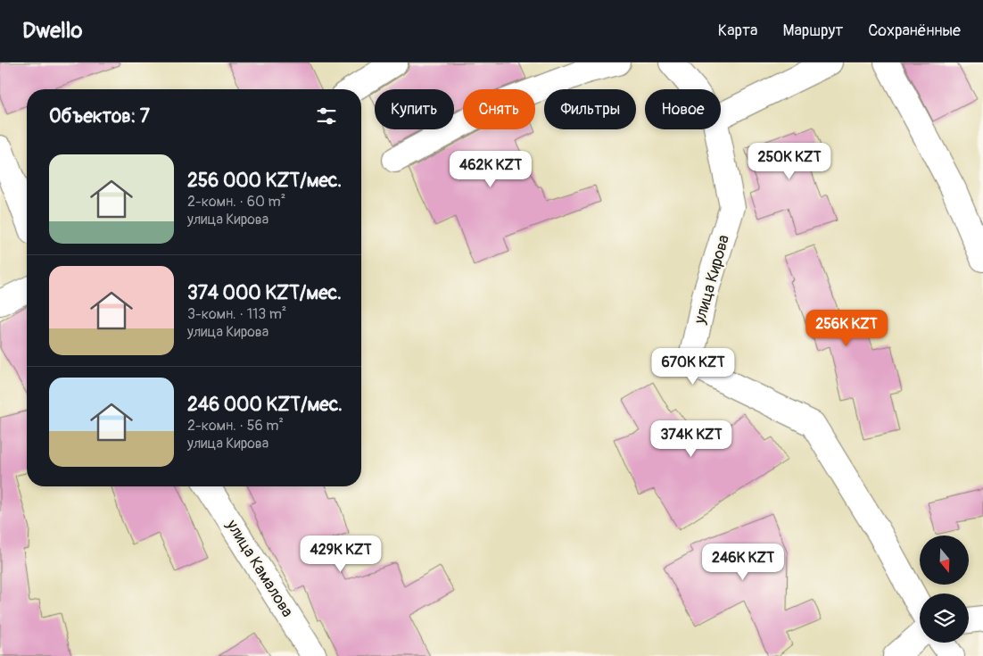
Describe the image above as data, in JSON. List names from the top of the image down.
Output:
{
  "streets": {
    "street": ["улица Кирова", "улица Камалова"]
  },
  "north": "bottom",
  "page": {
    "header": "Dwello",
    "nav": ["Карта", "Маршрут", "Сохранённые"],
    "chip": [
      "Купить",
      "Снять",
      "Фильтры",
      "Новое"
    ],
    "heading": "Объектов: 7",
    "price": [
      "250K KZT",
      "462K KZT",
      "256K KZT",
      "670K KZT",
      "374K KZT",
      "429K KZT",
      "246K KZT"
    ],
    "list": [
      {
        "name": "256 000 KZT/мес.",
        "note": "2-комн. · 60 m² · улица Кирова"
      },
      {
        "name": "374 000 KZT/мес.",
        "note": "3-комн. · 113 m² · улица Кирова"
      },
      {
        "name": "246 000 KZT/мес.",
        "note": "2-комн. · 56 m² · улица Кирова"
      }
    ]
  }
}
